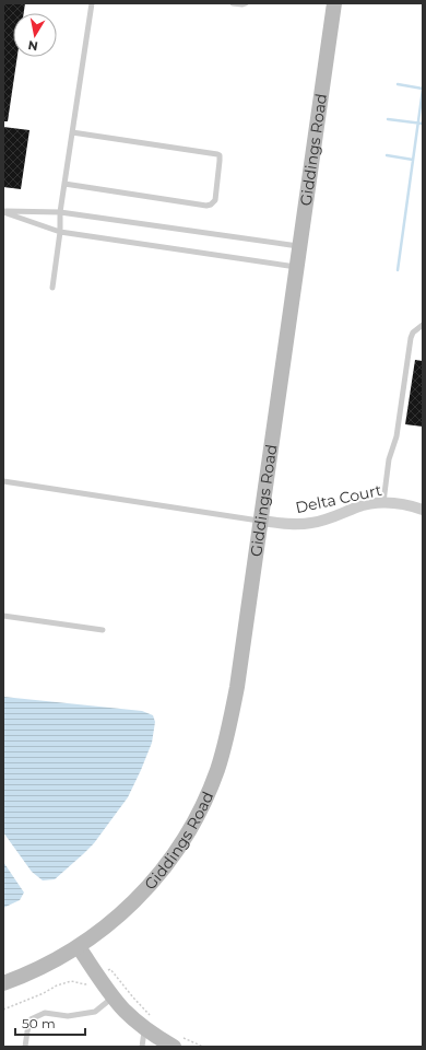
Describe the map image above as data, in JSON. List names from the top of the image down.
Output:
{
  "streets": {
    "main road": ["Giddings Road"],
    "street": ["Delta Court"]
  },
  "crossings": [
    ["Giddings Road", "Delta Court"]
  ],
  "scale_bar": "50 m",
  "north": "bottom"
}
